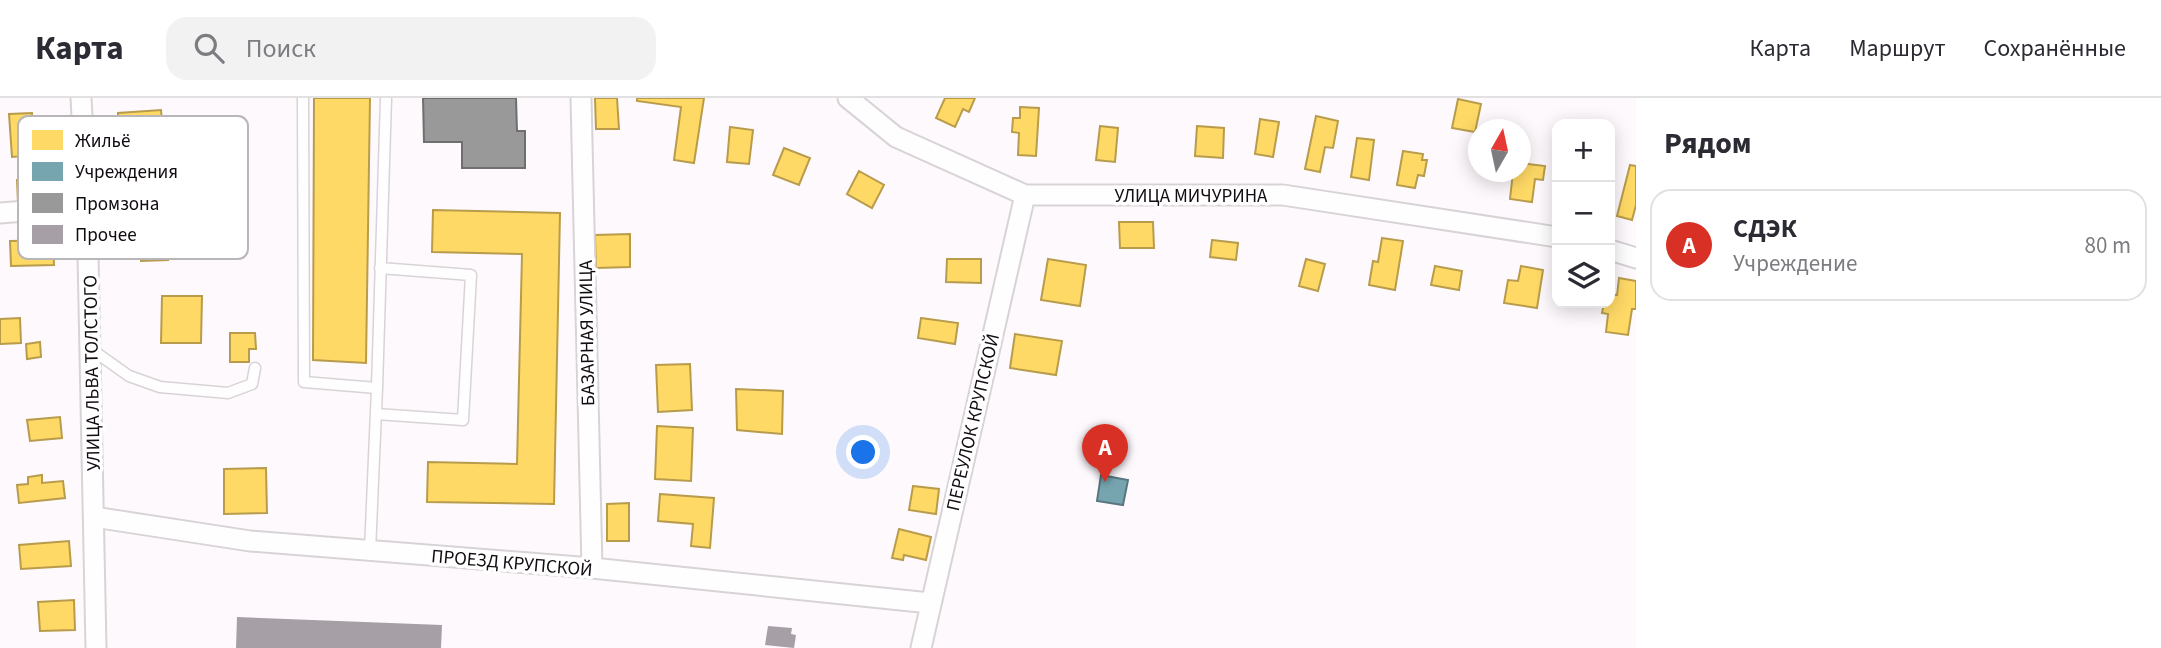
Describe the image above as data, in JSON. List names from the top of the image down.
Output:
{
  "streets": {
    "street": [
      "УЛИЦА МИЧУРИНА",
      "БАЗАРНАЯ УЛИЦА",
      "УЛИЦА ЛЬВА ТОЛСТОГО",
      "ПЕРЕУЛОК КРУПСКОЙ",
      "ПРОЕЗД КРУПСКОЙ"
    ]
  },
  "crossings": [
    ["УЛИЦА МИЧУРИНА", "ПЕРЕУЛОК КРУПСКОЙ"],
    ["БАЗАРНАЯ УЛИЦА", "ПРОЕЗД КРУПСКОЙ"],
    ["УЛИЦА ЛЬВА ТОЛСТОГО", "ПРОЕЗД КРУПСКОЙ"],
    ["ПЕРЕУЛОК КРУПСКОЙ", "ПРОЕЗД КРУПСКОЙ"]
  ],
  "legend": [
    "Жильё",
    "Учреждения",
    "Промзона",
    "Прочее"
  ],
  "north": "top",
  "page": {
    "header": "Карта",
    "search": "Поиск",
    "nav": ["Карта", "Маршрут", "Сохранённые"],
    "heading": "Рядом",
    "map_buttons": ["+", "−"],
    "list": [
      {
        "mark": "A",
        "name": "СДЭК",
        "note": "Учреждение",
        "value": "80 m"
      }
    ],
    "pins": "A"
  }
}
